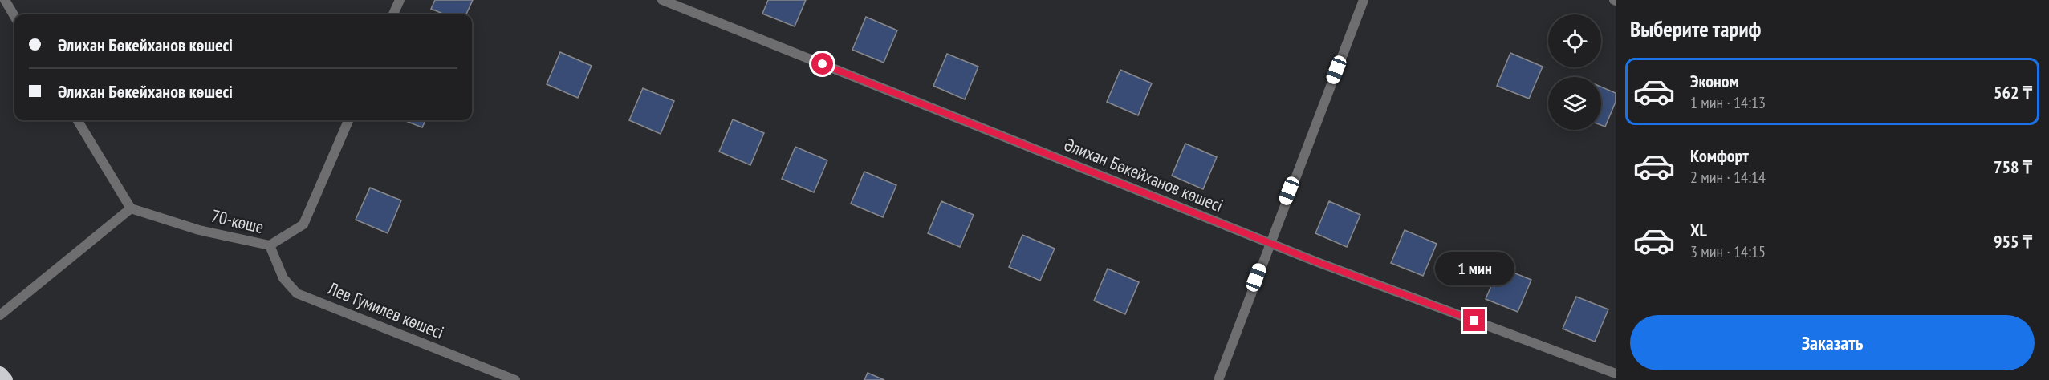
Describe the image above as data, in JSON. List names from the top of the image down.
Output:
{
  "streets": {
    "street": ["Әлихан Бөкейханов көшесі", "70-көше", "Лев Гумилев көшесі"]
  },
  "crossings": [
    ["70-көше", "Лев Гумилев көшесі"]
  ],
  "page": {
    "heading": "Выберите тариф",
    "banner": ["Әлихан Бөкейханов көшесі", "Әлихан Бөкейханов көшесі"],
    "list": [
      {
        "name": "Эконом",
        "note": "1 мин · 14:13",
        "value": "562 ₸"
      },
      {
        "name": "Комфорт",
        "note": "2 мин · 14:14",
        "value": "758 ₸"
      },
      {
        "name": "XL",
        "note": "3 мин · 14:15",
        "value": "955 ₸"
      }
    ],
    "bubble": "1 мин",
    "buttons": "Заказать"
  }
}
